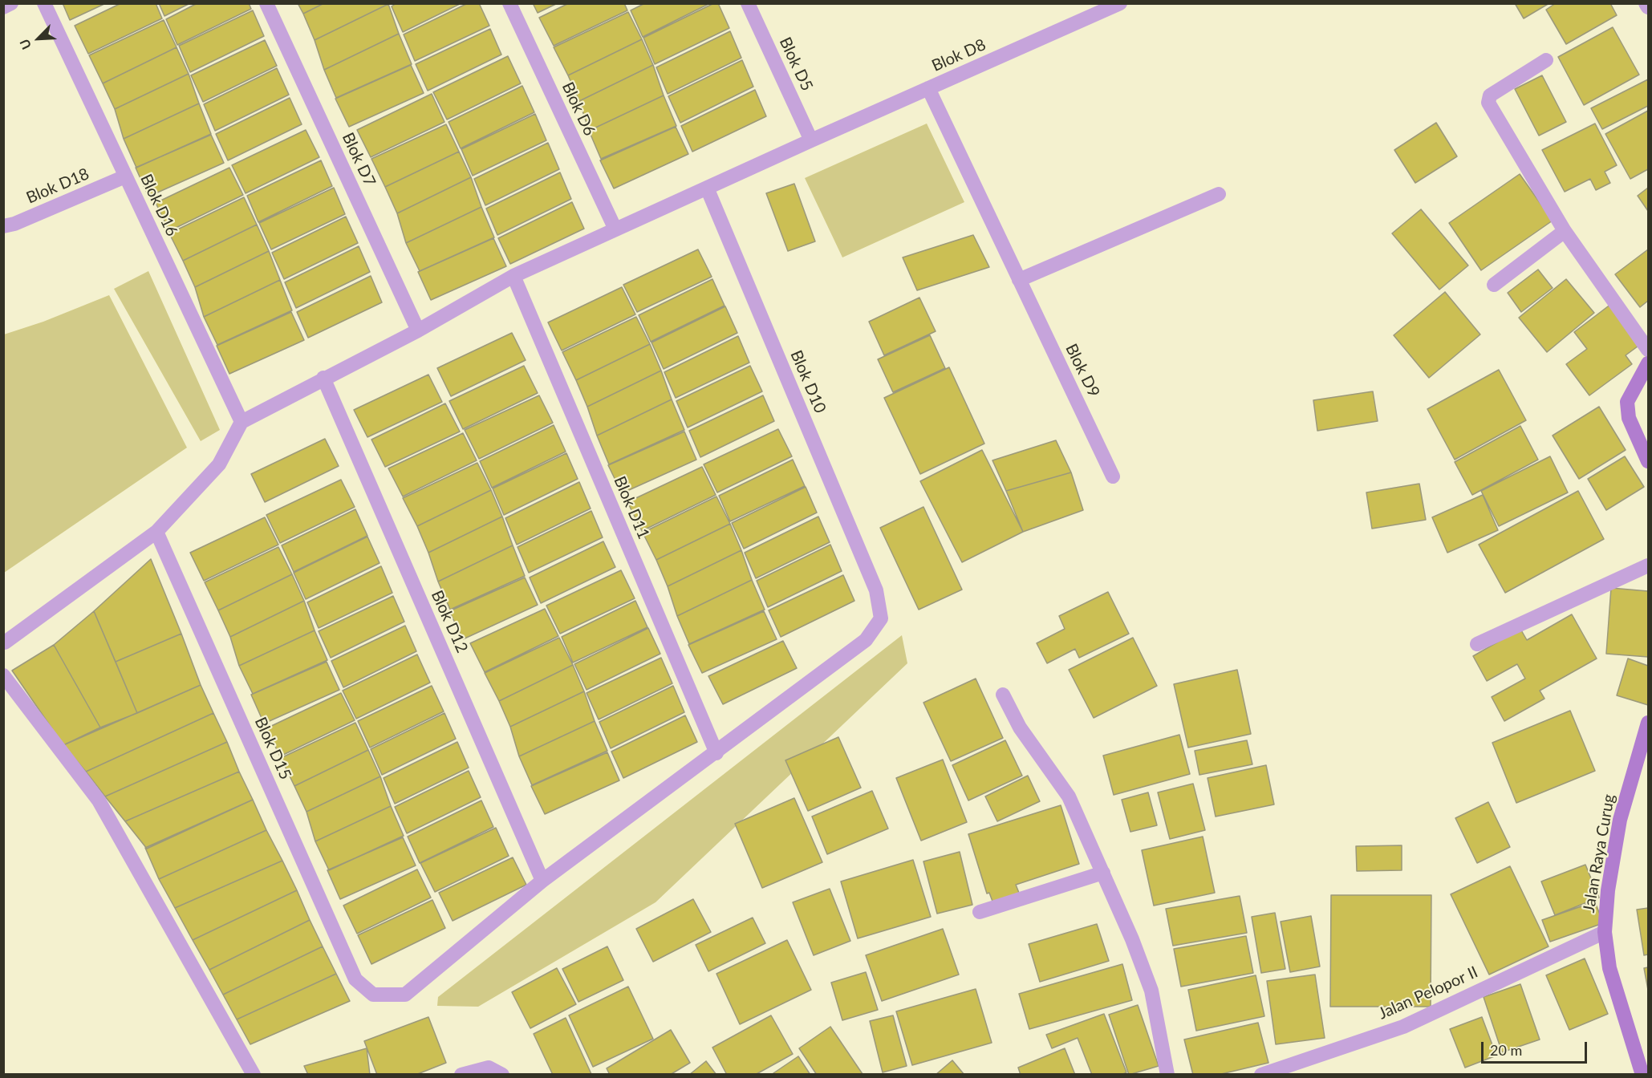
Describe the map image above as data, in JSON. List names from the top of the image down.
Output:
{
  "streets": {
    "main road": ["Jalan Raya Curug"],
    "street": [
      "Blok D8",
      "Blok D5",
      "Blok D6",
      "Blok D7",
      "Blok D18",
      "Blok D16",
      "Blok D9",
      "Blok D10",
      "Blok D11",
      "Blok D12",
      "Blok D15",
      "Jalan Pelopor II"
    ]
  },
  "crossings": [
    ["Blok D8", "Blok D5"],
    ["Blok D8", "Blok D6"],
    ["Blok D8", "Blok D7"],
    ["Blok D8", "Blok D16"],
    ["Blok D8", "Blok D9"],
    ["Blok D8", "Blok D10"],
    ["Blok D8", "Blok D11"],
    ["Blok D8", "Blok D12"],
    ["Blok D18", "Blok D16"],
    ["Blok D10", "Blok D11"],
    ["Blok D10", "Blok D12"],
    ["Blok D10", "Blok D15"],
    ["Jalan Raya Curug", "Jalan Pelopor II"]
  ],
  "scale_bar": "20 m",
  "north": "bottom left"
}
